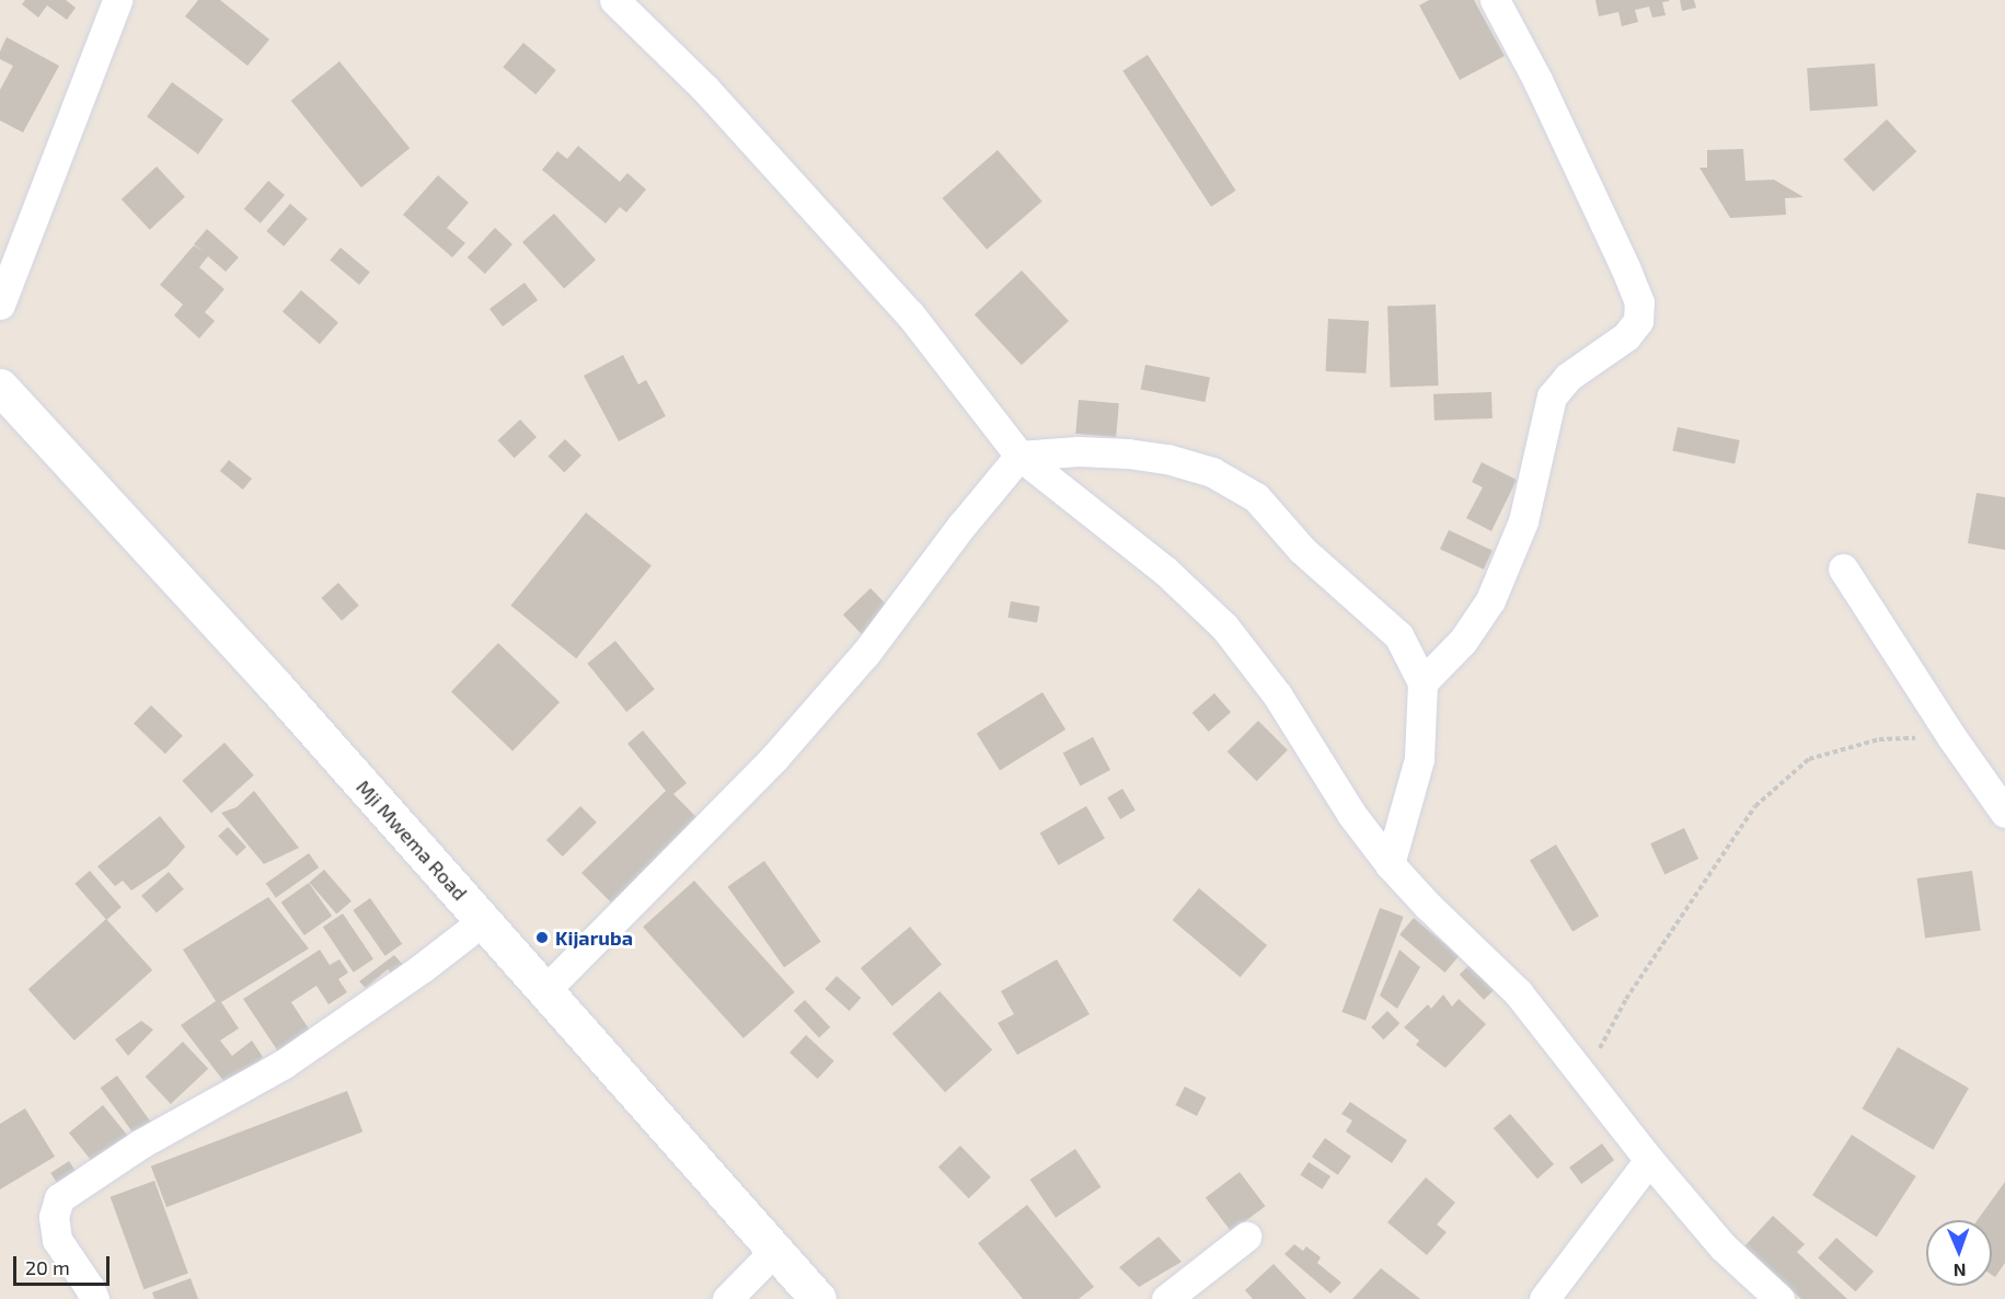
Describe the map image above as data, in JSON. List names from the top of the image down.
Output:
{
  "streets": {
    "main road": ["Mji Mwema Road"]
  },
  "places": ["Kijaruba"],
  "scale_bar": "20 m",
  "north": "bottom"
}
